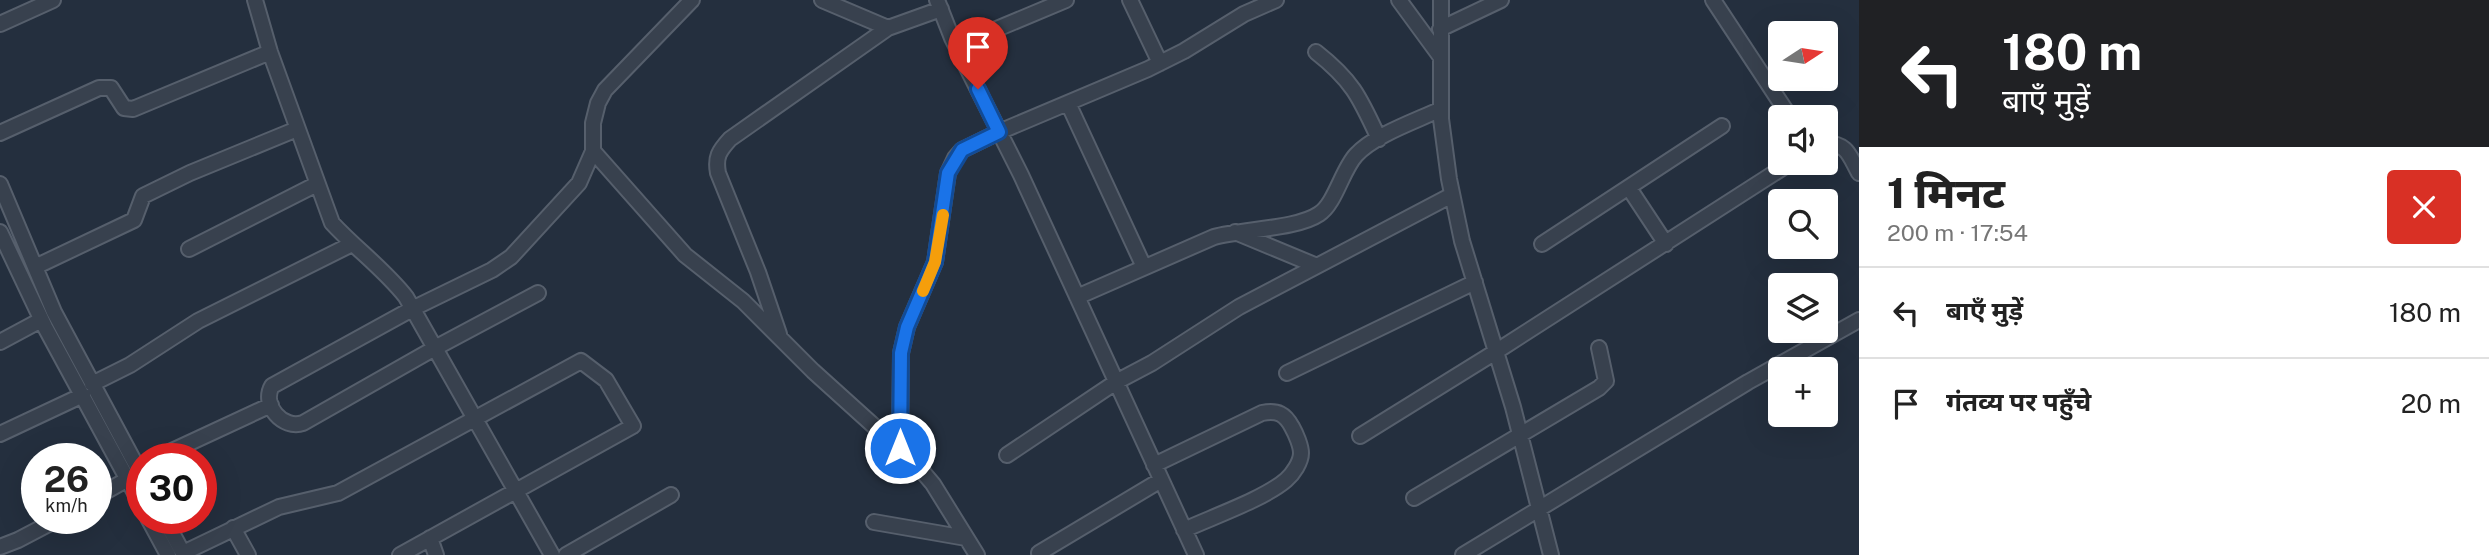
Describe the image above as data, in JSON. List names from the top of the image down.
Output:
{
  "north": "right",
  "page": {
    "turn": ["180 m", "बाएँ मुड़ें"],
    "map_buttons": "+",
    "heading": ["1 मिनट", "200 m · 17:54"],
    "list": [
      {
        "name": "बाएँ मुड़ें",
        "value": "180 m"
      },
      {
        "name": "गंतव्य पर पहुँचे",
        "value": "20 m"
      }
    ],
    "speed": "26 km/h",
    "limit": "30"
  }
}
